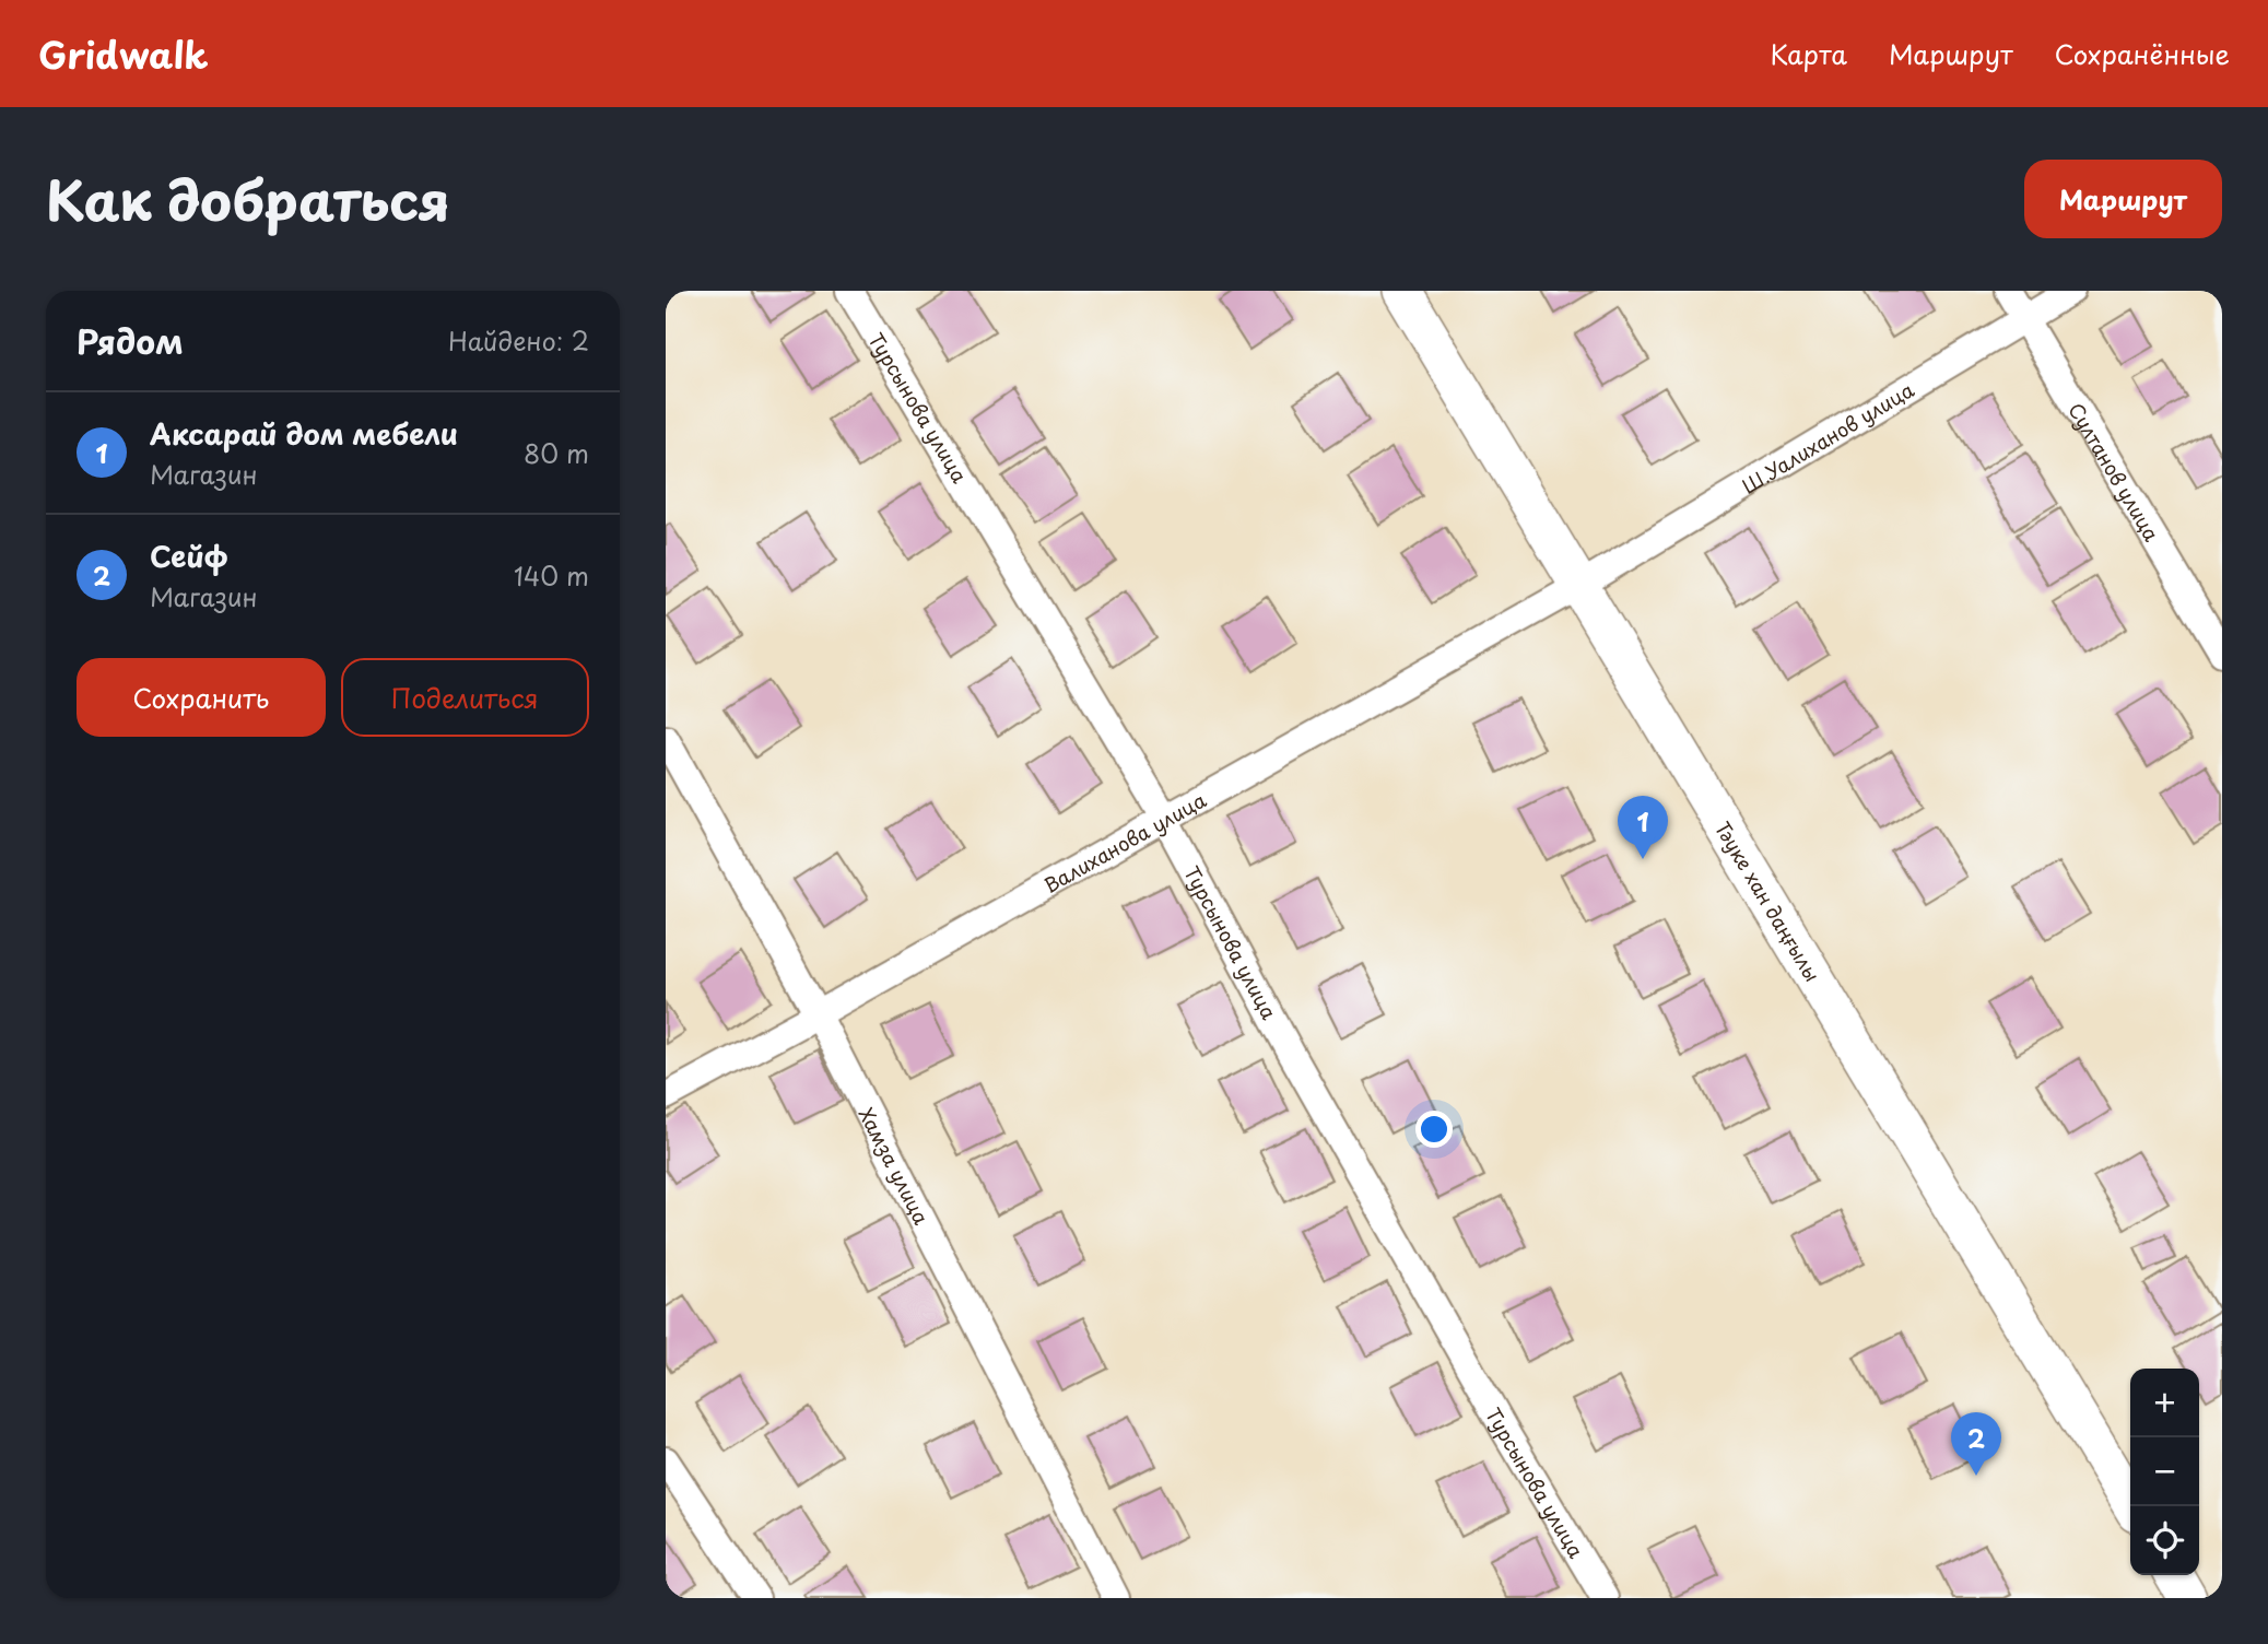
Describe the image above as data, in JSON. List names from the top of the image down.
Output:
{
  "streets": {
    "street": [
      "Турсынова улица",
      "Ш.Уалиханов улица",
      "Султанов улица",
      "Валиханова улица",
      "Тәуке хан даңғылы",
      "Хамза улица"
    ]
  },
  "crossings": [
    ["Турсынова улица", "Валиханова улица"],
    ["Ш.Уалиханов улица", "Султанов улица"],
    ["Ш.Уалиханов улица", "Валиханова улица"],
    ["Ш.Уалиханов улица", "Тәуке хан даңғылы"],
    ["Валиханова улица", "Тәуке хан даңғылы"],
    ["Валиханова улица", "Хамза улица"]
  ],
  "page": {
    "header": "Gridwalk",
    "nav": ["Карта", "Маршрут", "Сохранённые"],
    "title": "Как добраться",
    "buttons": [
      "Маршрут",
      ["Сохранить", "Поделиться"]
    ],
    "heading": ["Рядом", "Найдено: 2"],
    "list": [
      {
        "mark": "1",
        "name": "Аксарай дом мебели",
        "note": "Магазин",
        "value": "80 m"
      },
      {
        "mark": "2",
        "name": "Сейф",
        "note": "Магазин",
        "value": "140 m"
      }
    ],
    "pins": ["1", "2"],
    "map_buttons": ["+", "−"]
  }
}
